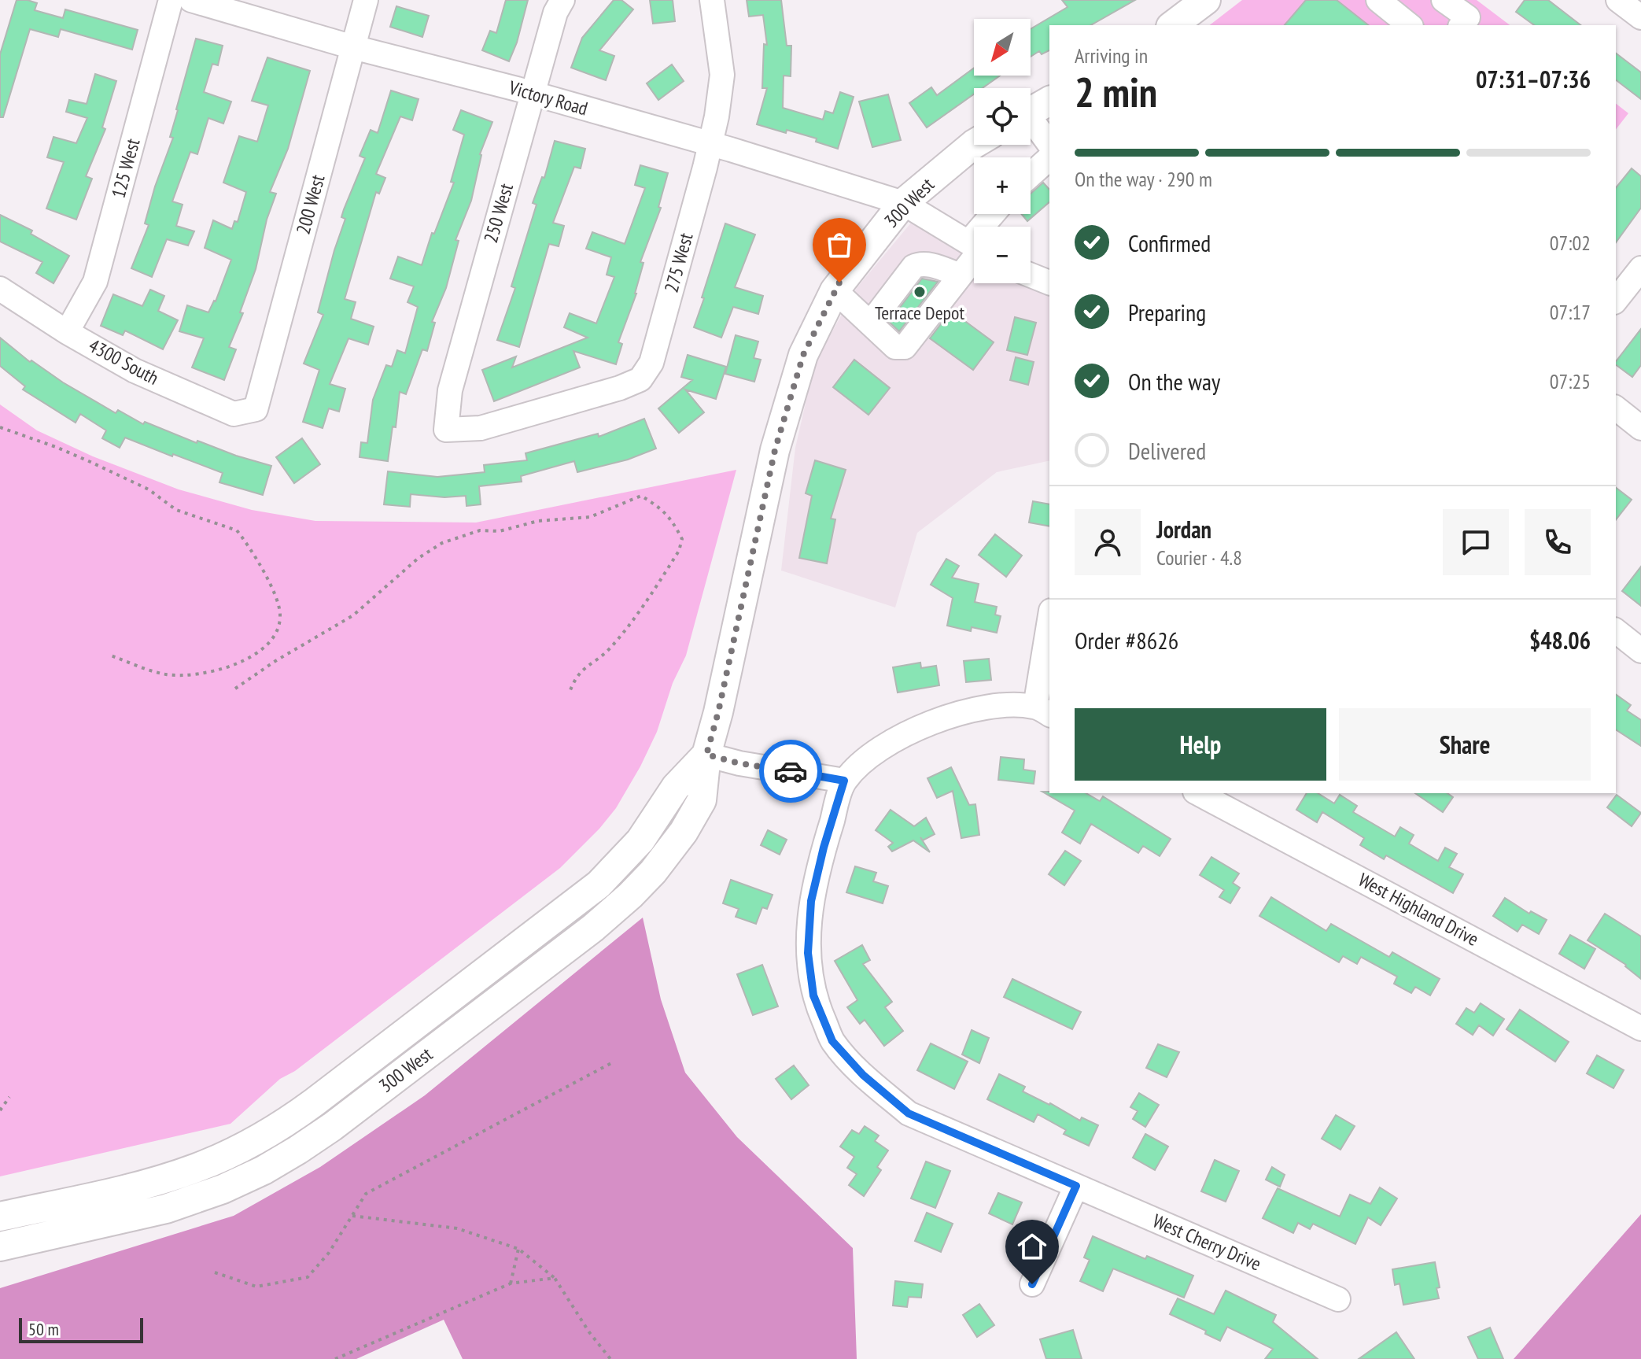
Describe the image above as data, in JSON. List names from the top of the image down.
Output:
{
  "streets": {
    "main road": ["300 West"],
    "street": [
      "Victory Road",
      "125 West",
      "200 West",
      "250 West",
      "275 West",
      "4300 South",
      "West Highland Drive",
      "West Cherry Drive"
    ]
  },
  "crossings": [
    ["Victory Road", "300 West"],
    ["Victory Road", "200 West"],
    ["Victory Road", "250 West"],
    ["Victory Road", "275 West"],
    ["125 West", "4300 South"],
    ["200 West", "4300 South"],
    ["250 West", "275 West"]
  ],
  "places": ["Terrace Depot"],
  "scale_bar": "50 m",
  "north": "bottom left",
  "page": {
    "map_buttons": ["+", "−"],
    "heading": ["2 min", "Arriving in", "07:31–07:36"],
    "panel": [
      "Jordan",
      "Courier · 4.8",
      "Order #8626",
      "$48.06"
    ],
    "bar": "On the way · 290 m",
    "list": [
      ["Confirmed", "07:02"],
      ["Preparing", "07:17"],
      ["On the way", "07:25"],
      "Delivered"
    ],
    "buttons": ["Help", "Share"],
    "scale": "50 m"
  }
}
